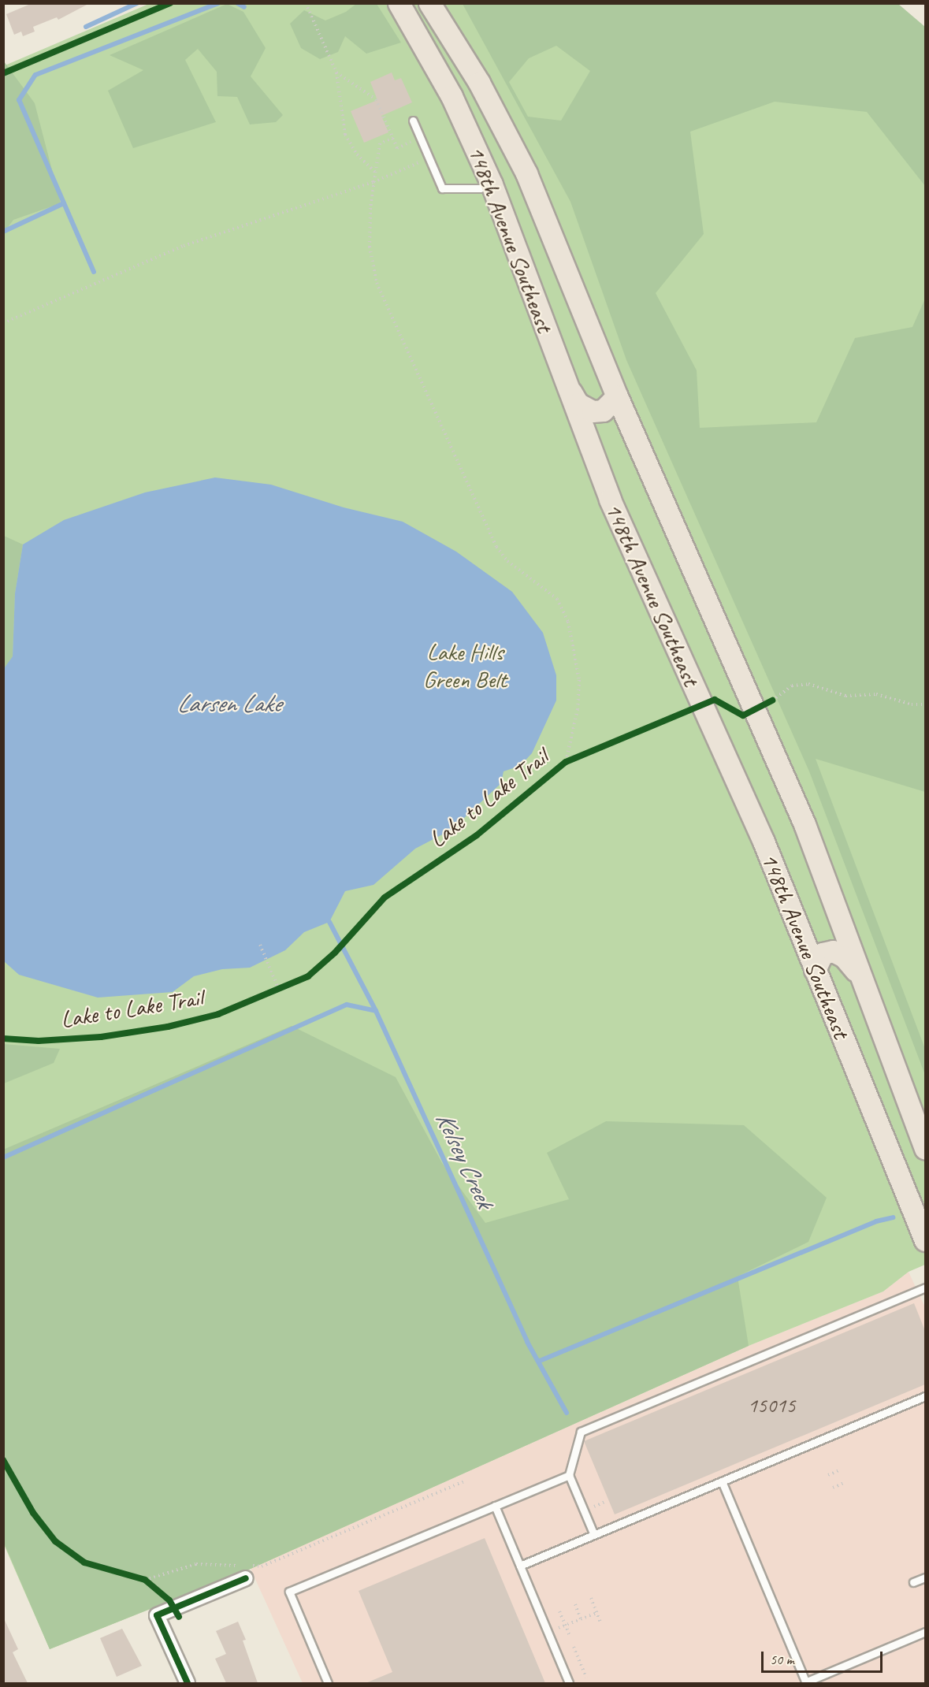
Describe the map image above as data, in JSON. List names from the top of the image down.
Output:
{
  "streets": {
    "main road": ["148th Avenue Southeast"],
    "cycle path": ["Lake to Lake Trail"]
  },
  "water": ["Larsen Lake", "Kelsey Creek"],
  "parks": ["Lake Hills Green Belt"],
  "house_numbers": ["15015"],
  "scale_bar": "50 m"
}
